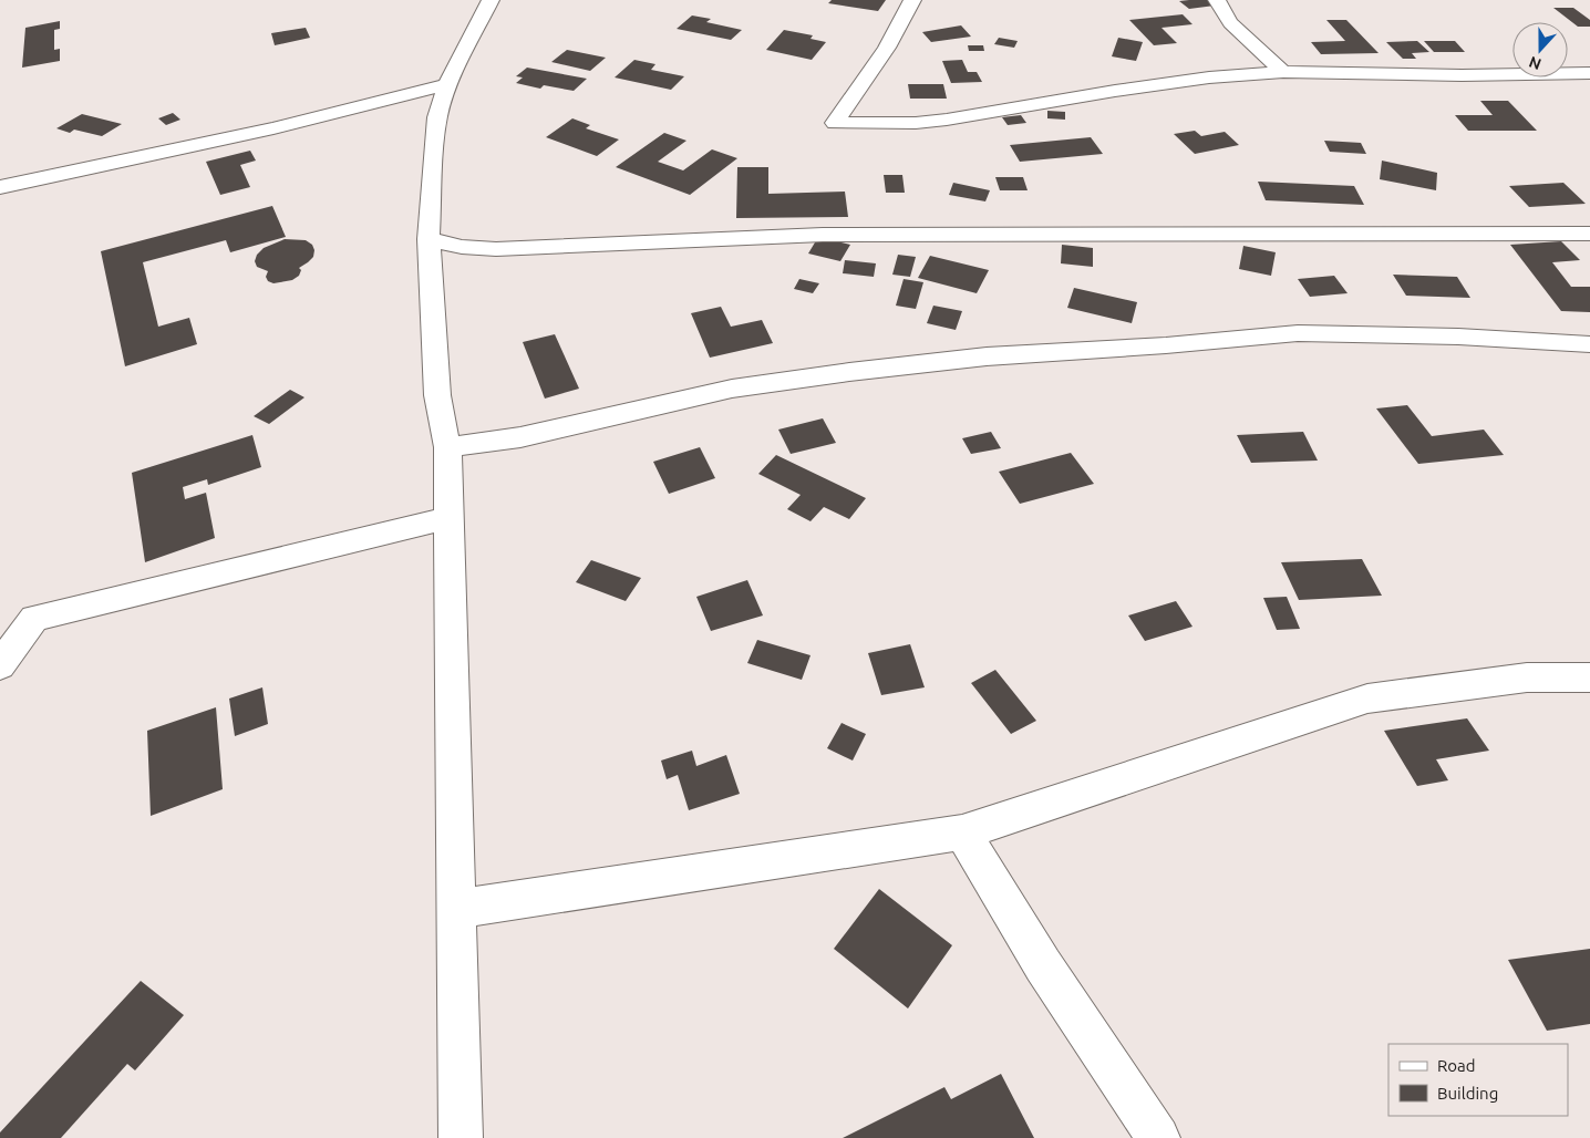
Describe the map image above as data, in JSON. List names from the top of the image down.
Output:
{
  "legend": ["Road", "Building"],
  "north": "bottom"
}
